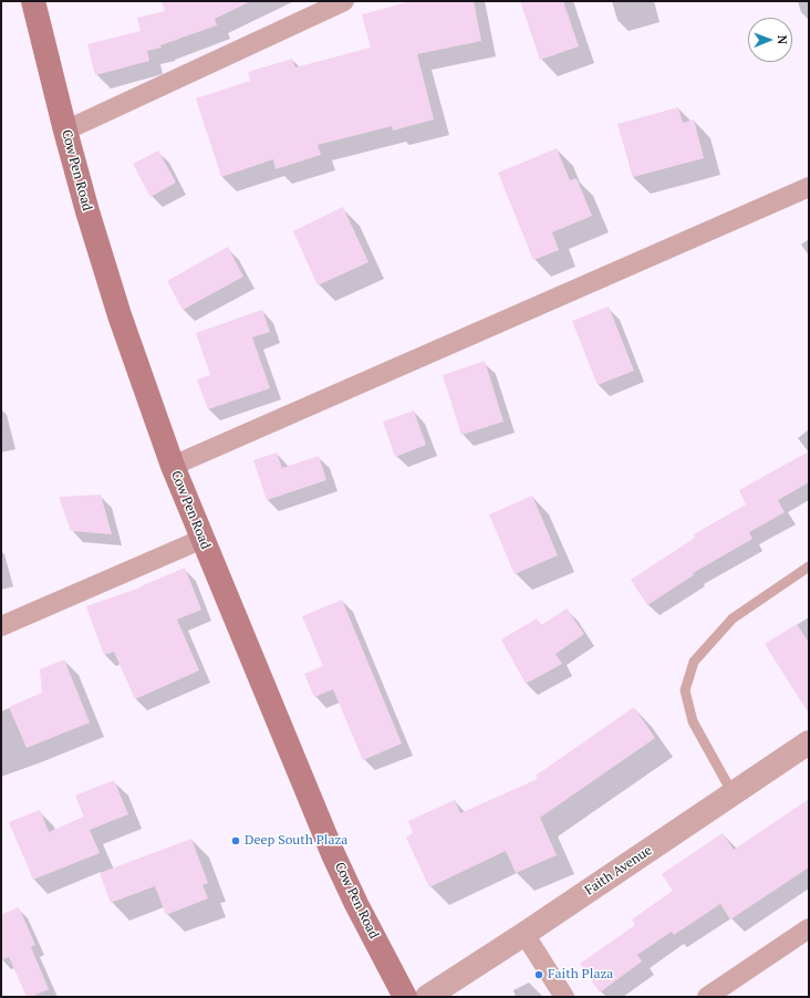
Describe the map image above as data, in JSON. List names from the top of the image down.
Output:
{
  "streets": {
    "main road": ["Cow Pen Road"],
    "street": ["Faith Avenue"]
  },
  "places": ["Deep South Plaza", "Faith Plaza"],
  "north": "right"
}
